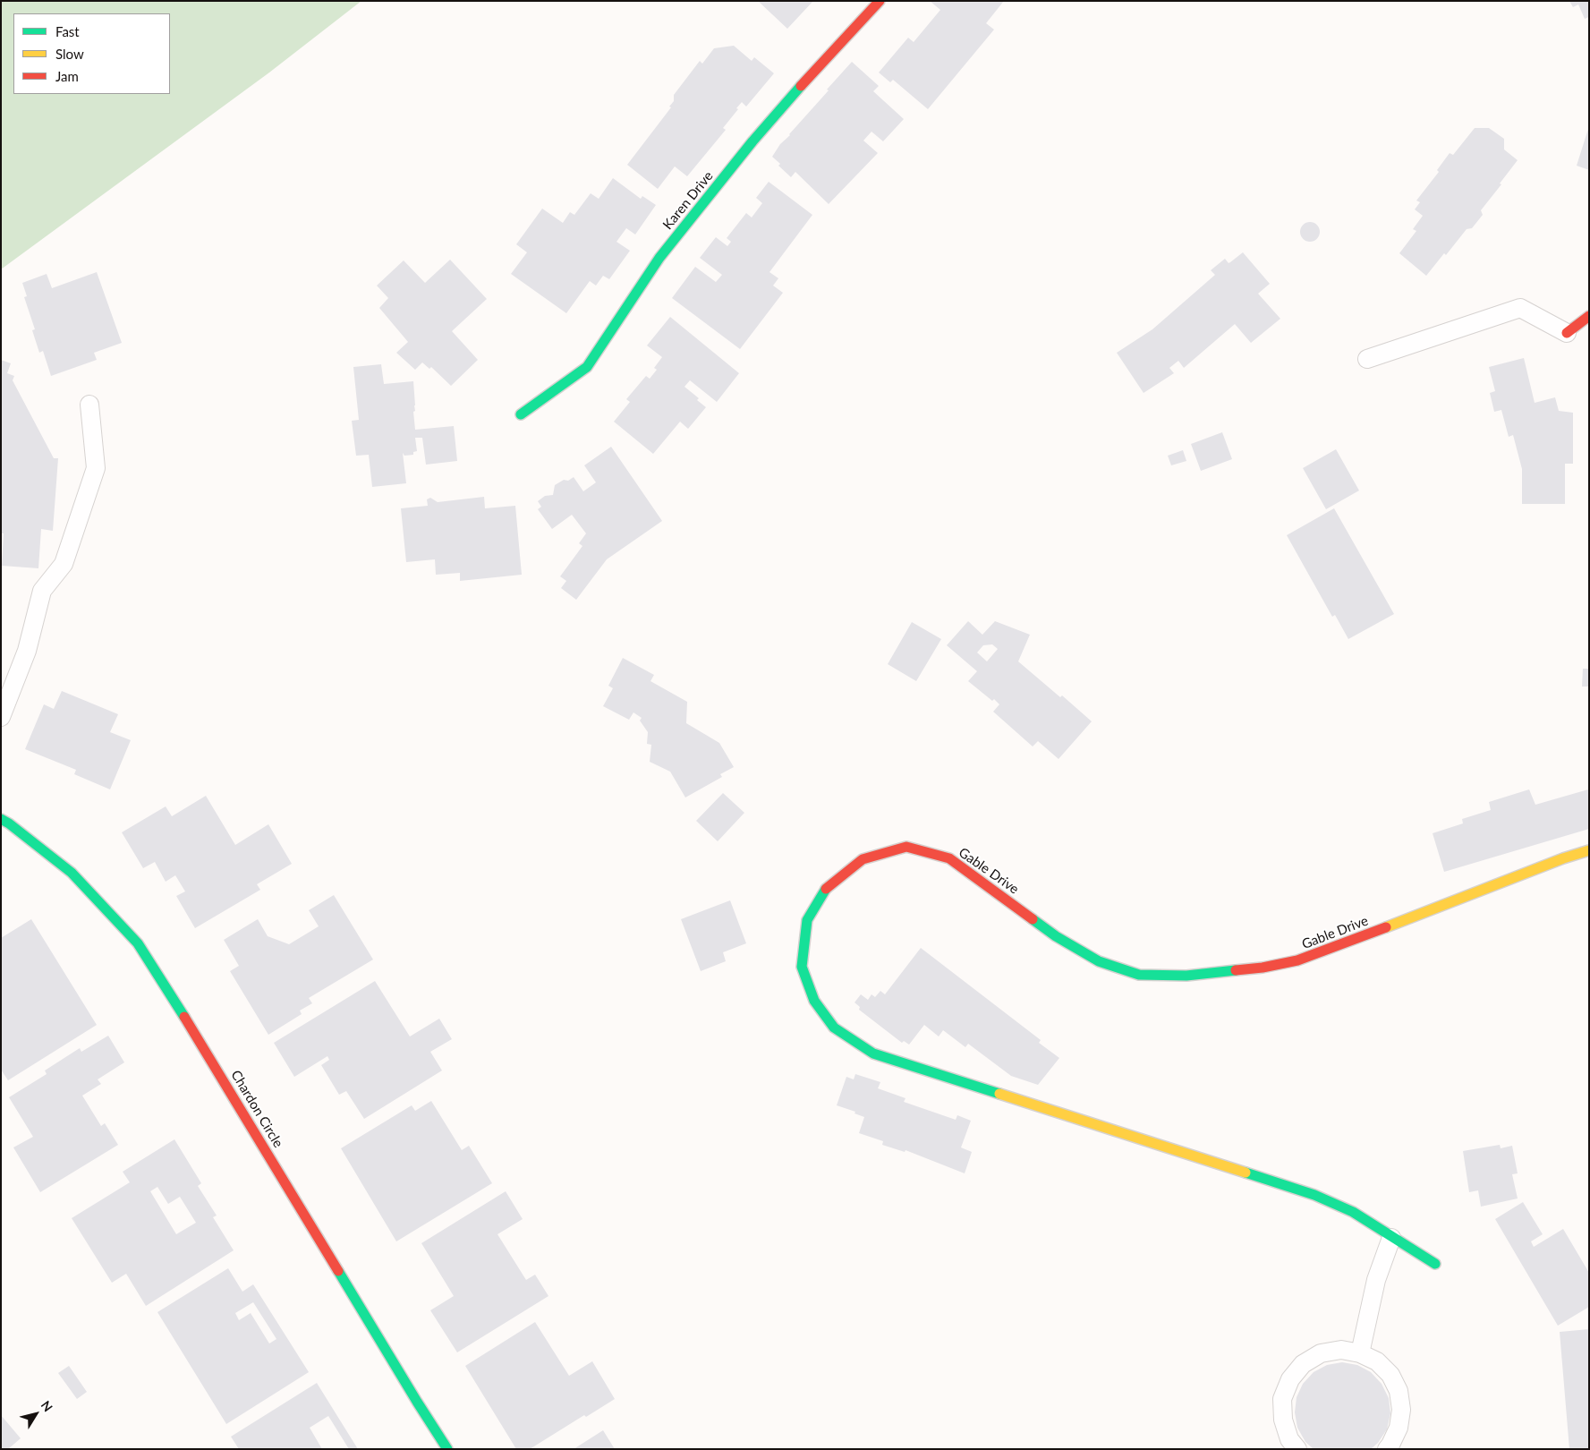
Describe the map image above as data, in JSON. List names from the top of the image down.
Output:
{
  "streets": {
    "street": ["Karen Drive", "Gable Drive", "Chardon Circle"]
  },
  "legend": ["Fast", "Slow", "Jam"],
  "north": "top right"
}
